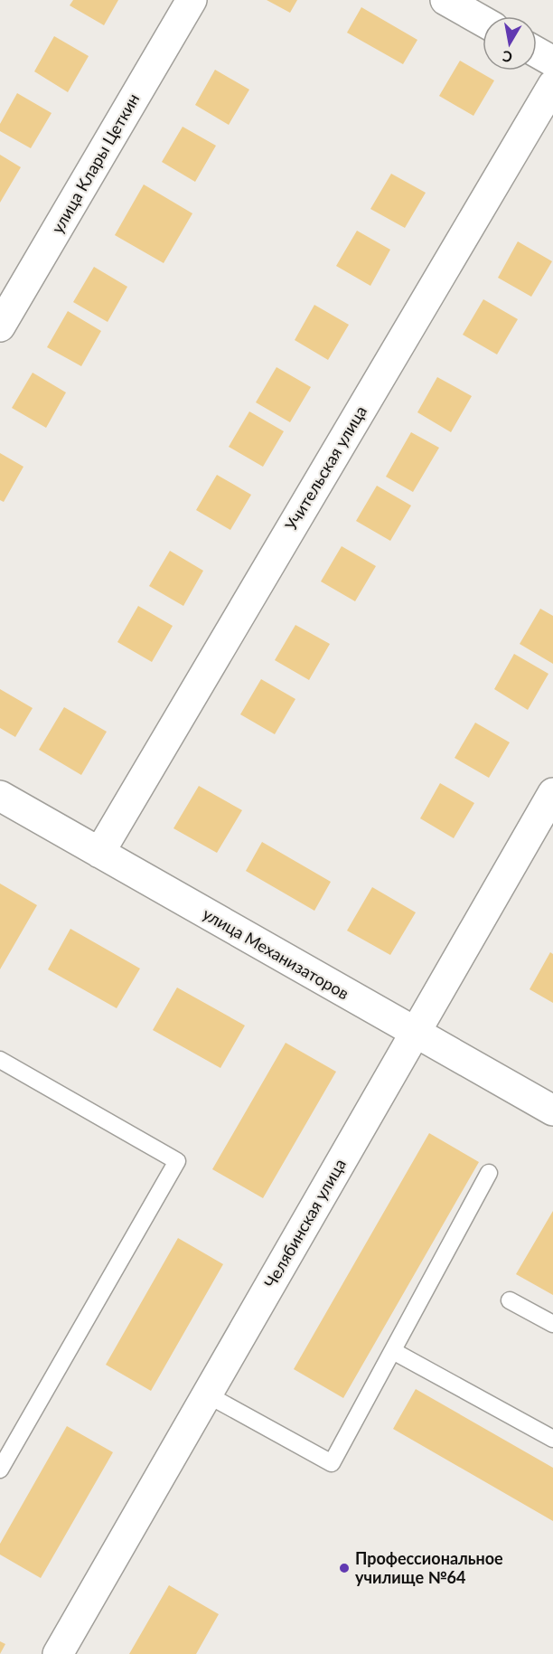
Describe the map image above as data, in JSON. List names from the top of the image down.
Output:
{
  "streets": {
    "street": [
      "улица Клары Цеткин",
      "Учительская улица",
      "улица Механизаторов",
      "Челябинская улица"
    ]
  },
  "crossings": [
    ["Учительская улица", "улица Механизаторов"],
    ["улица Механизаторов", "Челябинская улица"]
  ],
  "places": ["Профессиональное училище №64"],
  "north": "bottom"
}
